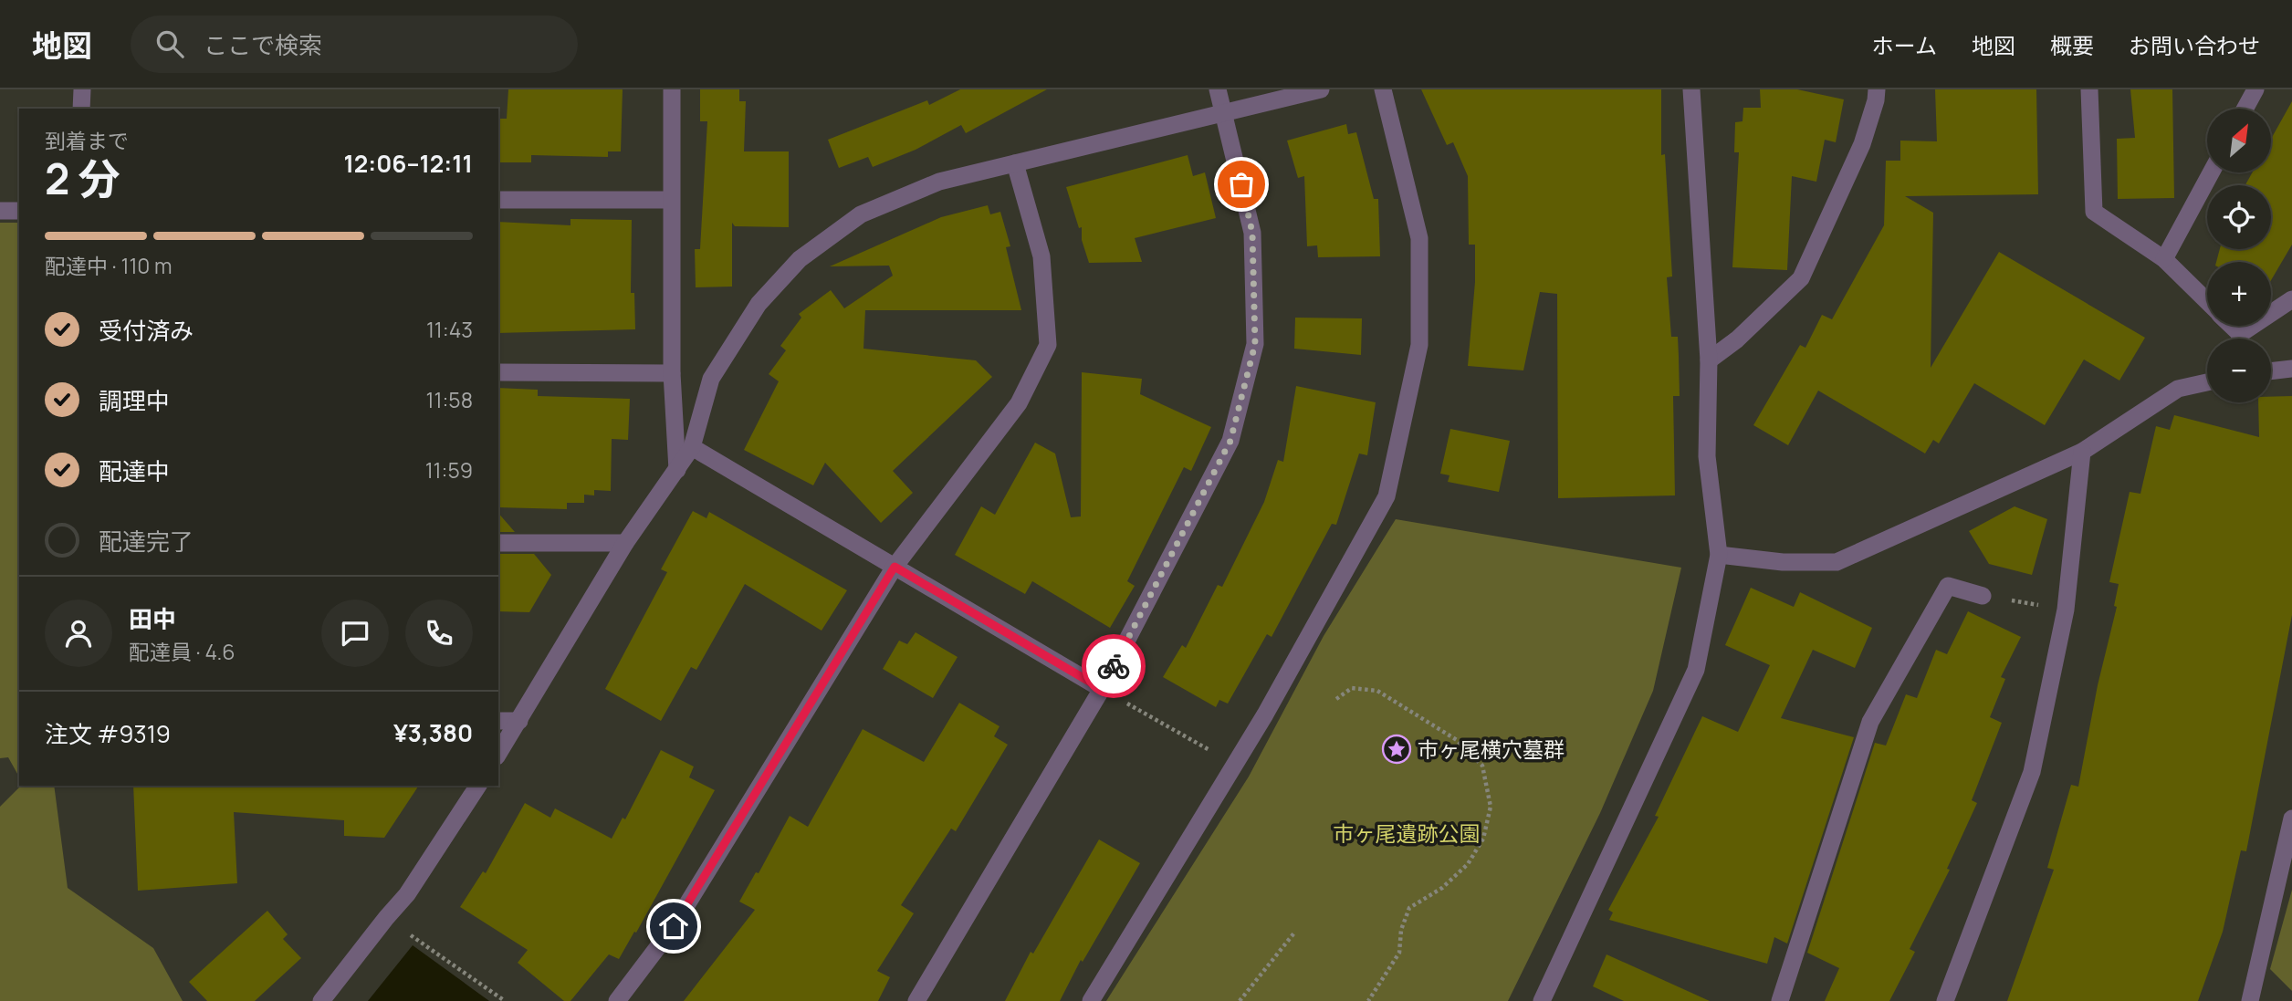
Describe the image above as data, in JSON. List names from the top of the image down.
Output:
{
  "parks": ["市ヶ尾遺跡公園"],
  "places": {
    "place": ["市ヶ尾横穴墓群"]
  },
  "north": "top right",
  "page": {
    "header": "地図",
    "search": "ここで検索",
    "nav": [
      "ホーム",
      "地図",
      "概要",
      "お問い合わせ"
    ],
    "map_buttons": ["+", "−"],
    "heading": ["2 分", "到着まで", "12:06–12:11"],
    "panel": [
      "田中",
      "配達員 · 4.6",
      "注文 #9319",
      "¥3,380"
    ],
    "bar": "配達中 · 110 m",
    "list": [
      ["受付済み", "11:43"],
      ["調理中", "11:58"],
      ["配達中", "11:59"],
      "配達完了"
    ]
  }
}
